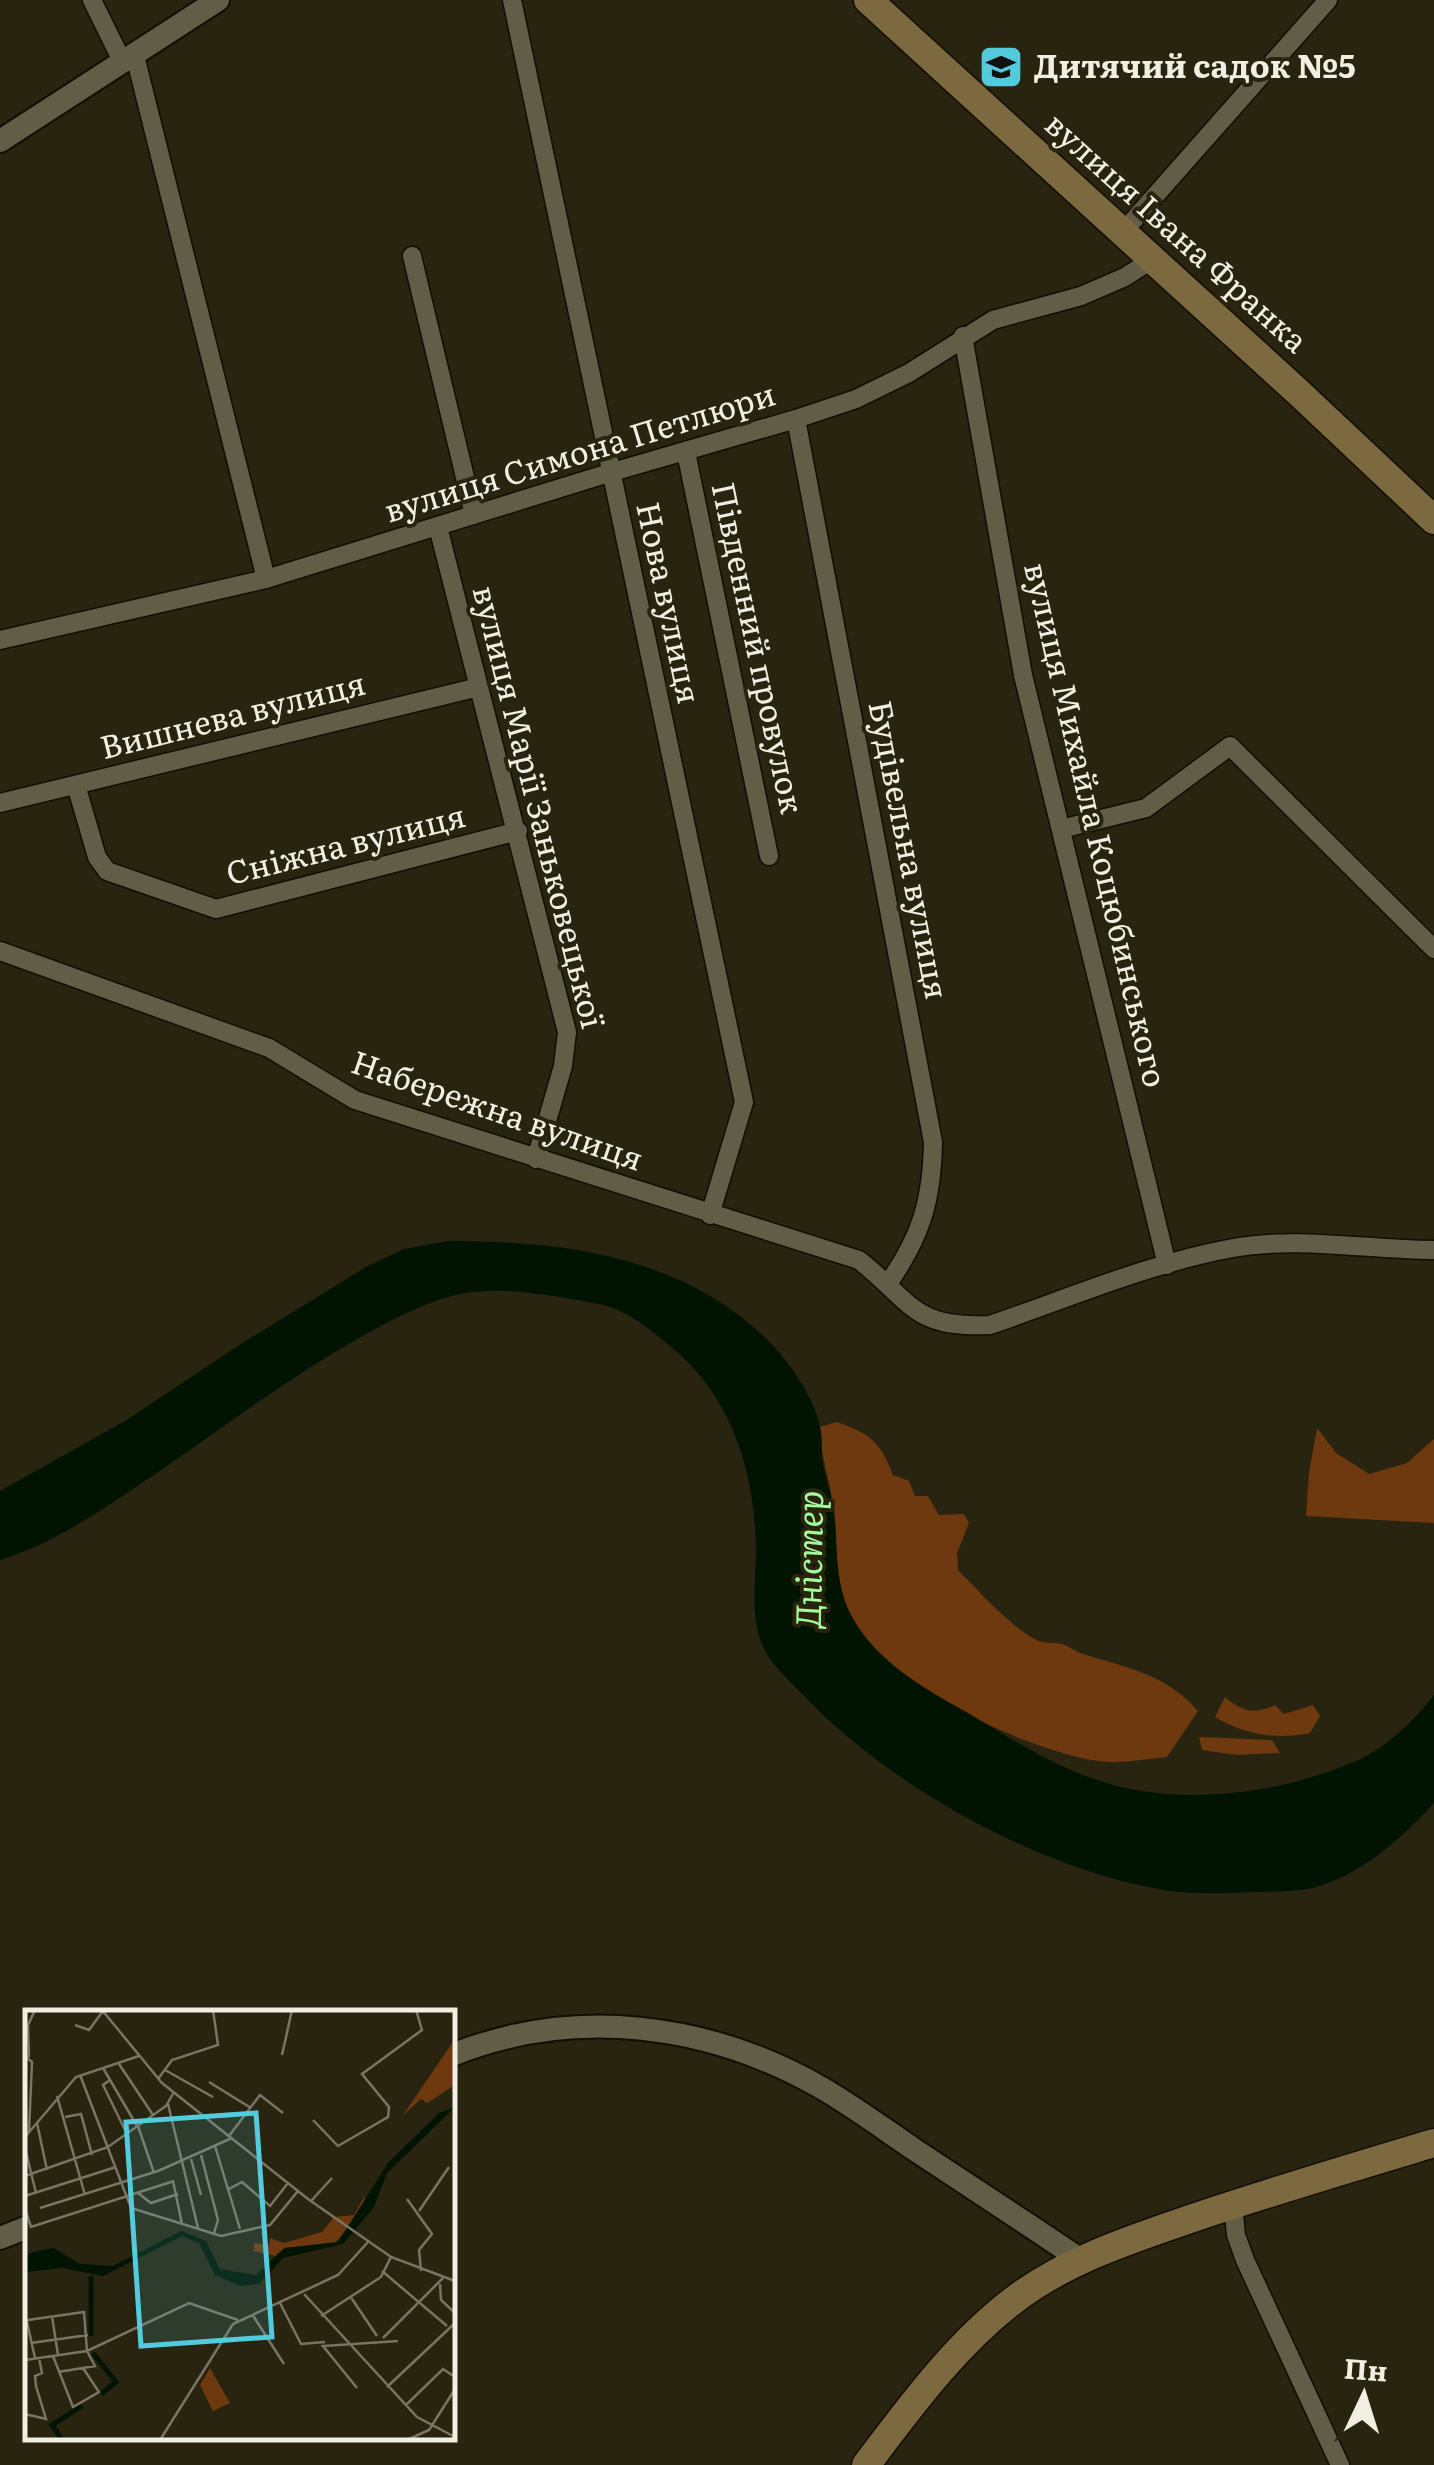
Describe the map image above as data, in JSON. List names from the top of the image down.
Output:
{
  "streets": {
    "main road": ["вулиця Івана Франка"],
    "street": [
      "вулиця Симона Петлюри",
      "Нова вулиця",
      "Південний провулок",
      "Вишнева вулиця",
      "вулиця Марії Заньковецької",
      "вулиця Михайла Коцюбинського",
      "Сніжна вулиця",
      "Будівельна вулиця",
      "Набережна вулиця"
    ]
  },
  "crossings": [
    ["вулиця Івана Франка", "вулиця Симона Петлюри"],
    ["вулиця Симона Петлюри", "Нова вулиця"],
    ["вулиця Симона Петлюри", "Південний провулок"],
    ["вулиця Симона Петлюри", "вулиця Марії Заньковецької"],
    ["вулиця Симона Петлюри", "вулиця Михайла Коцюбинського"],
    ["вулиця Симона Петлюри", "Будівельна вулиця"],
    ["Нова вулиця", "Набережна вулиця"],
    ["Вишнева вулиця", "вулиця Марії Заньковецької"],
    ["Вишнева вулиця", "Сніжна вулиця"],
    ["вулиця Марії Заньковецької", "Сніжна вулиця"],
    ["вулиця Марії Заньковецької", "Набережна вулиця"],
    ["вулиця Михайла Коцюбинського", "Набережна вулиця"],
    ["Будівельна вулиця", "Набережна вулиця"]
  ],
  "water": ["Дністер"],
  "places": {
    "school or university": ["Дитячий садок №5"]
  },
  "north": "top"
}
